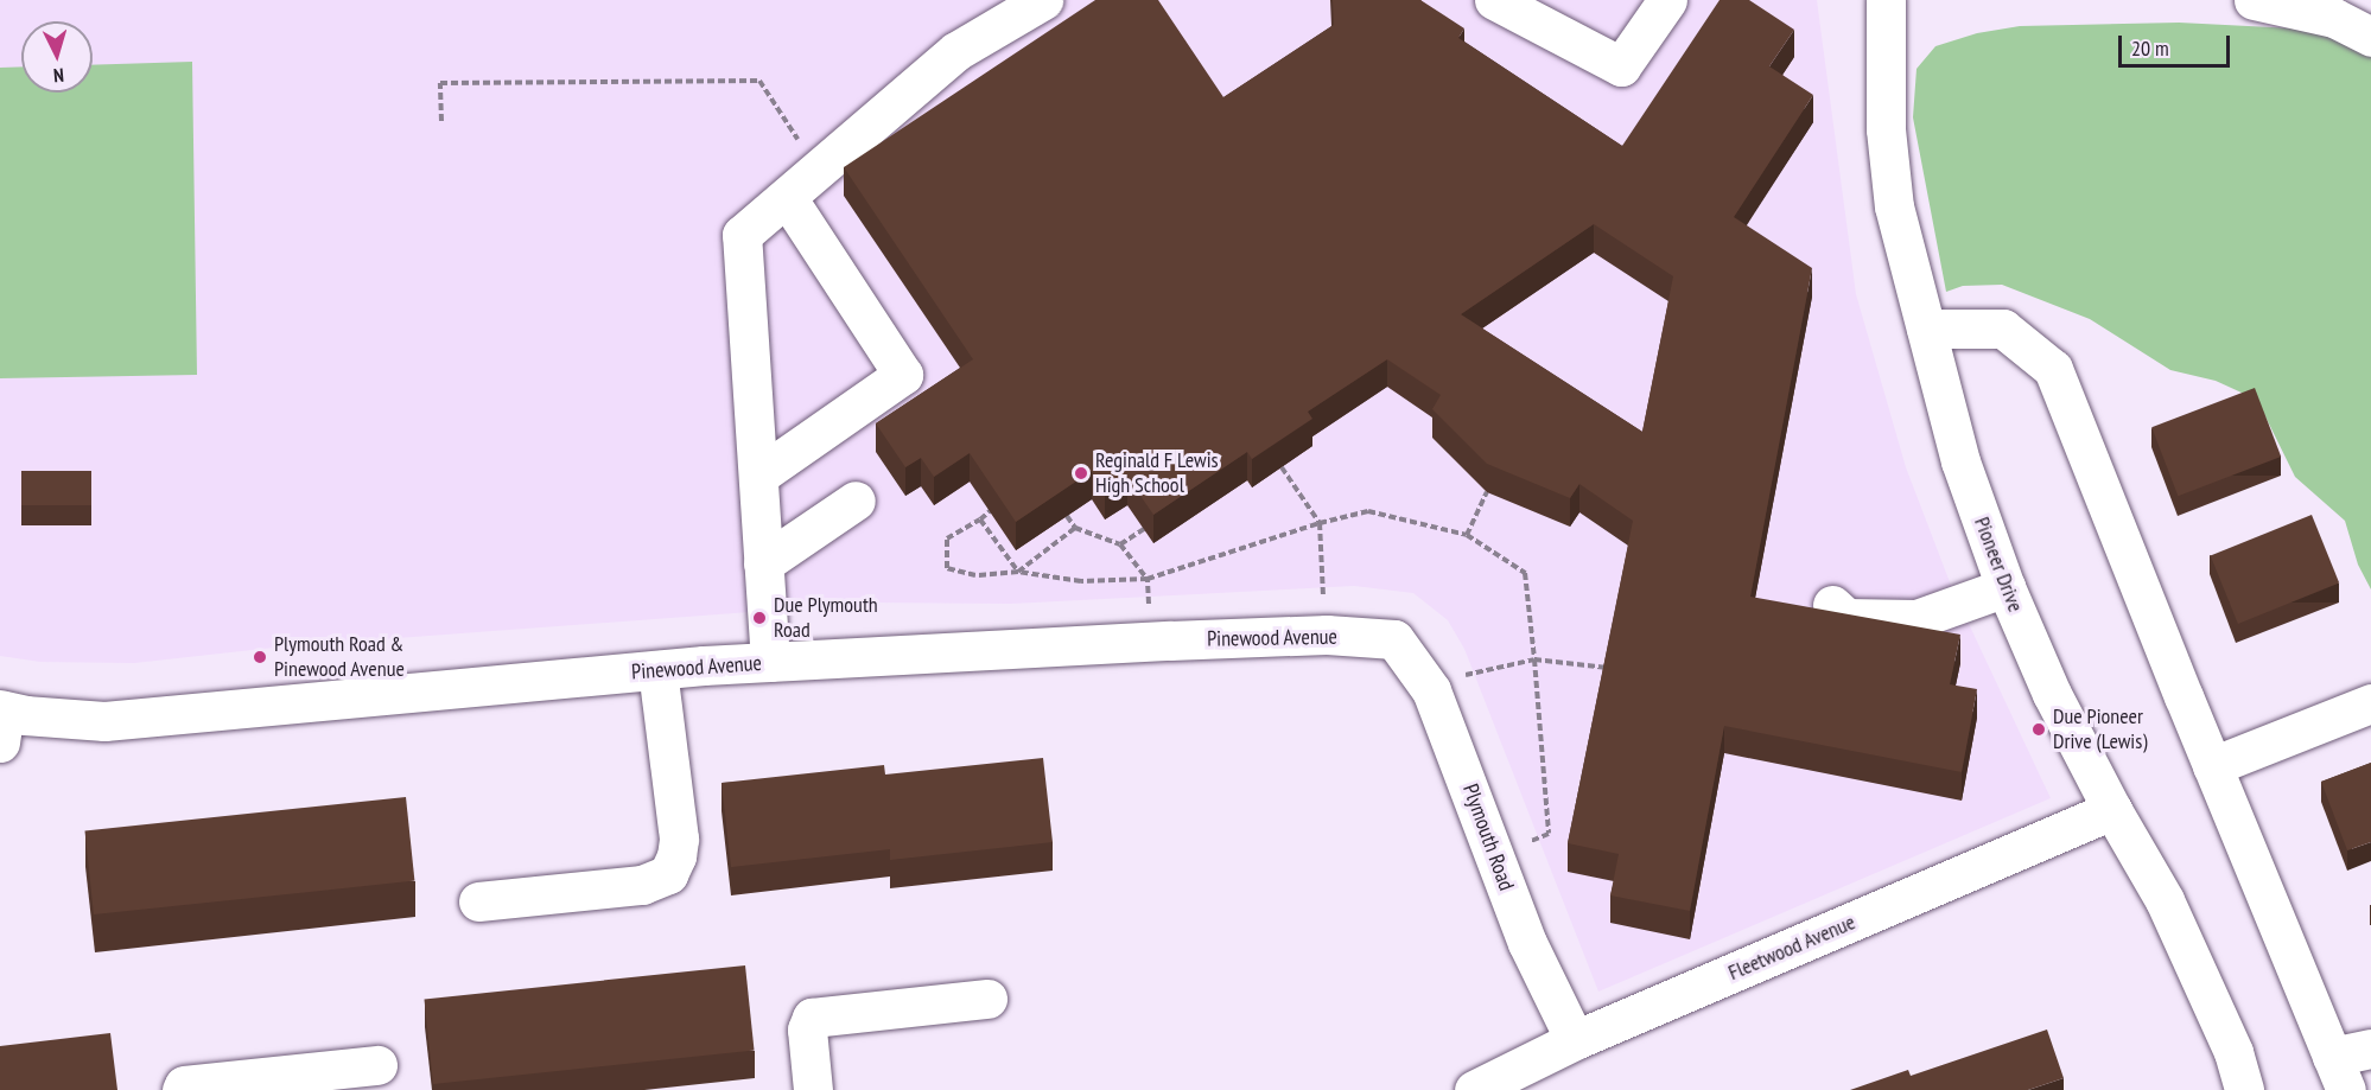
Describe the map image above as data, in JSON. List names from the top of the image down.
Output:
{
  "streets": {
    "street": [
      "Pioneer Drive",
      "Pinewood Avenue",
      "Plymouth Road",
      "Fleetwood Avenue"
    ]
  },
  "crossings": [
    ["Pioneer Drive", "Fleetwood Avenue"],
    ["Pinewood Avenue", "Plymouth Road"],
    ["Plymouth Road", "Fleetwood Avenue"]
  ],
  "places": [
    "Reginald F Lewis High School",
    "Due Plymouth Road",
    "Plymouth Road & Pinewood Avenue",
    "Due Pioneer Drive (Lewis)"
  ],
  "scale_bar": "20 m",
  "north": "bottom"
}
